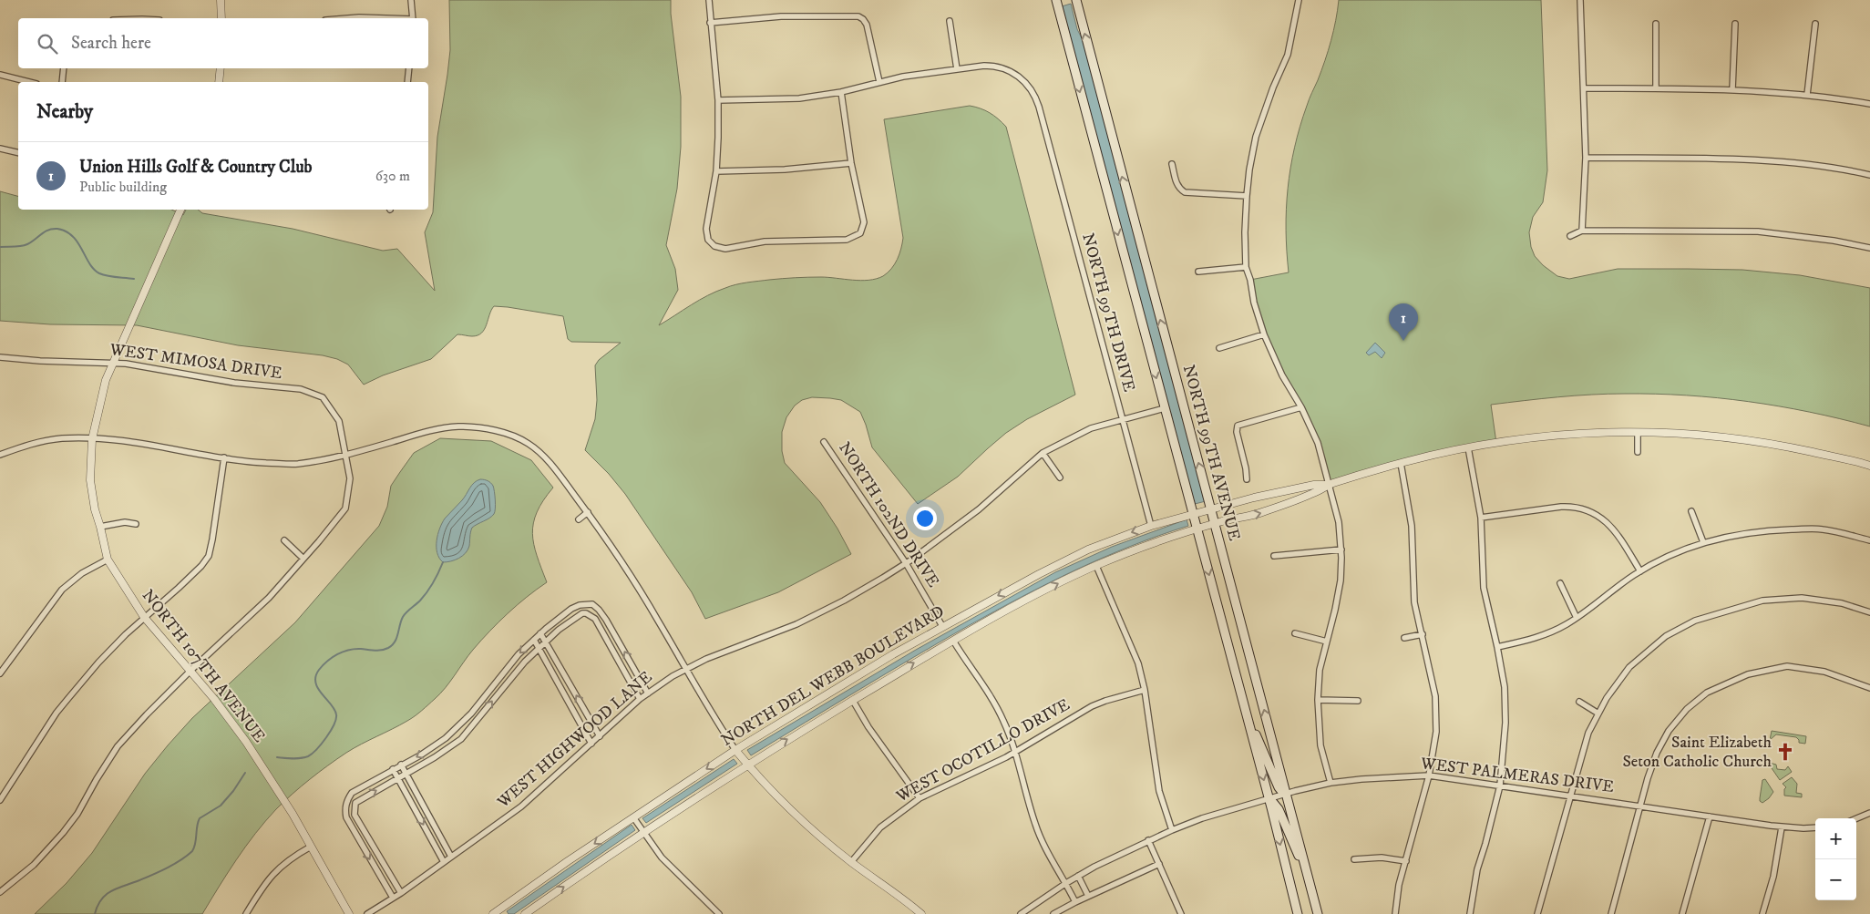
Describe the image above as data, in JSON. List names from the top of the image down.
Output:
{
  "streets": {
    "main road": ["NORTH 99TH AVENUE"],
    "street": [
      "NORTH 99TH DRIVE",
      "WEST MIMOSA DRIVE",
      "NORTH 102ND DRIVE",
      "NORTH 107TH AVENUE",
      "NORTH DEL WEBB BOULEVARD",
      "WEST HIGHWOOD LANE",
      "WEST OCOTILLO DRIVE",
      "WEST PALMERAS DRIVE"
    ]
  },
  "crossings": [
    ["NORTH 99TH DRIVE", "NORTH DEL WEBB BOULEVARD"],
    ["NORTH 99TH DRIVE", "WEST HIGHWOOD LANE"],
    ["WEST MIMOSA DRIVE", "NORTH 107TH AVENUE"],
    ["NORTH 99TH AVENUE", "NORTH DEL WEBB BOULEVARD"],
    ["NORTH 99TH AVENUE", "WEST HIGHWOOD LANE"],
    ["NORTH 99TH AVENUE", "WEST PALMERAS DRIVE"],
    ["NORTH 102ND DRIVE", "NORTH DEL WEBB BOULEVARD"],
    ["NORTH 102ND DRIVE", "WEST HIGHWOOD LANE"]
  ],
  "places": {
    "church": ["Saint Elizabeth Seton Catholic Church"]
  },
  "page": {
    "search": "Search here",
    "heading": "Nearby",
    "list": [
      {
        "mark": "1",
        "name": "Union Hills Golf & Country Club",
        "note": "Public building",
        "value": "630 m"
      }
    ],
    "pins": "1",
    "map_buttons": ["+", "−"]
  }
}
